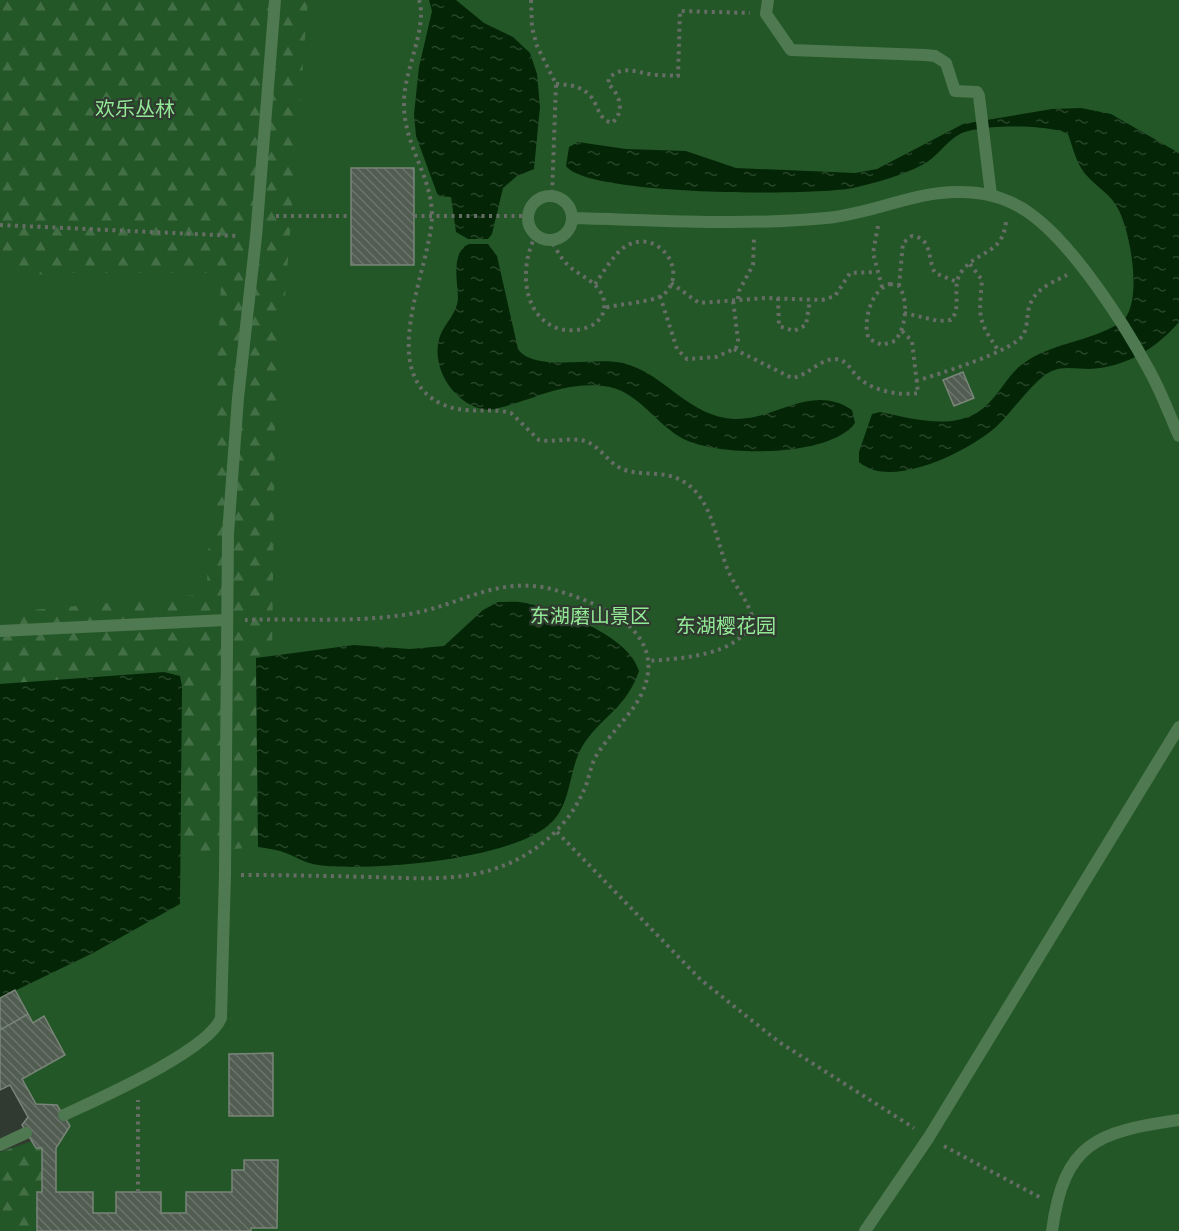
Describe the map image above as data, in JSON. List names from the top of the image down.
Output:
{
  "parks": ["欢乐丛林", "东湖磨山景区", "东湖樱花园"]
}
